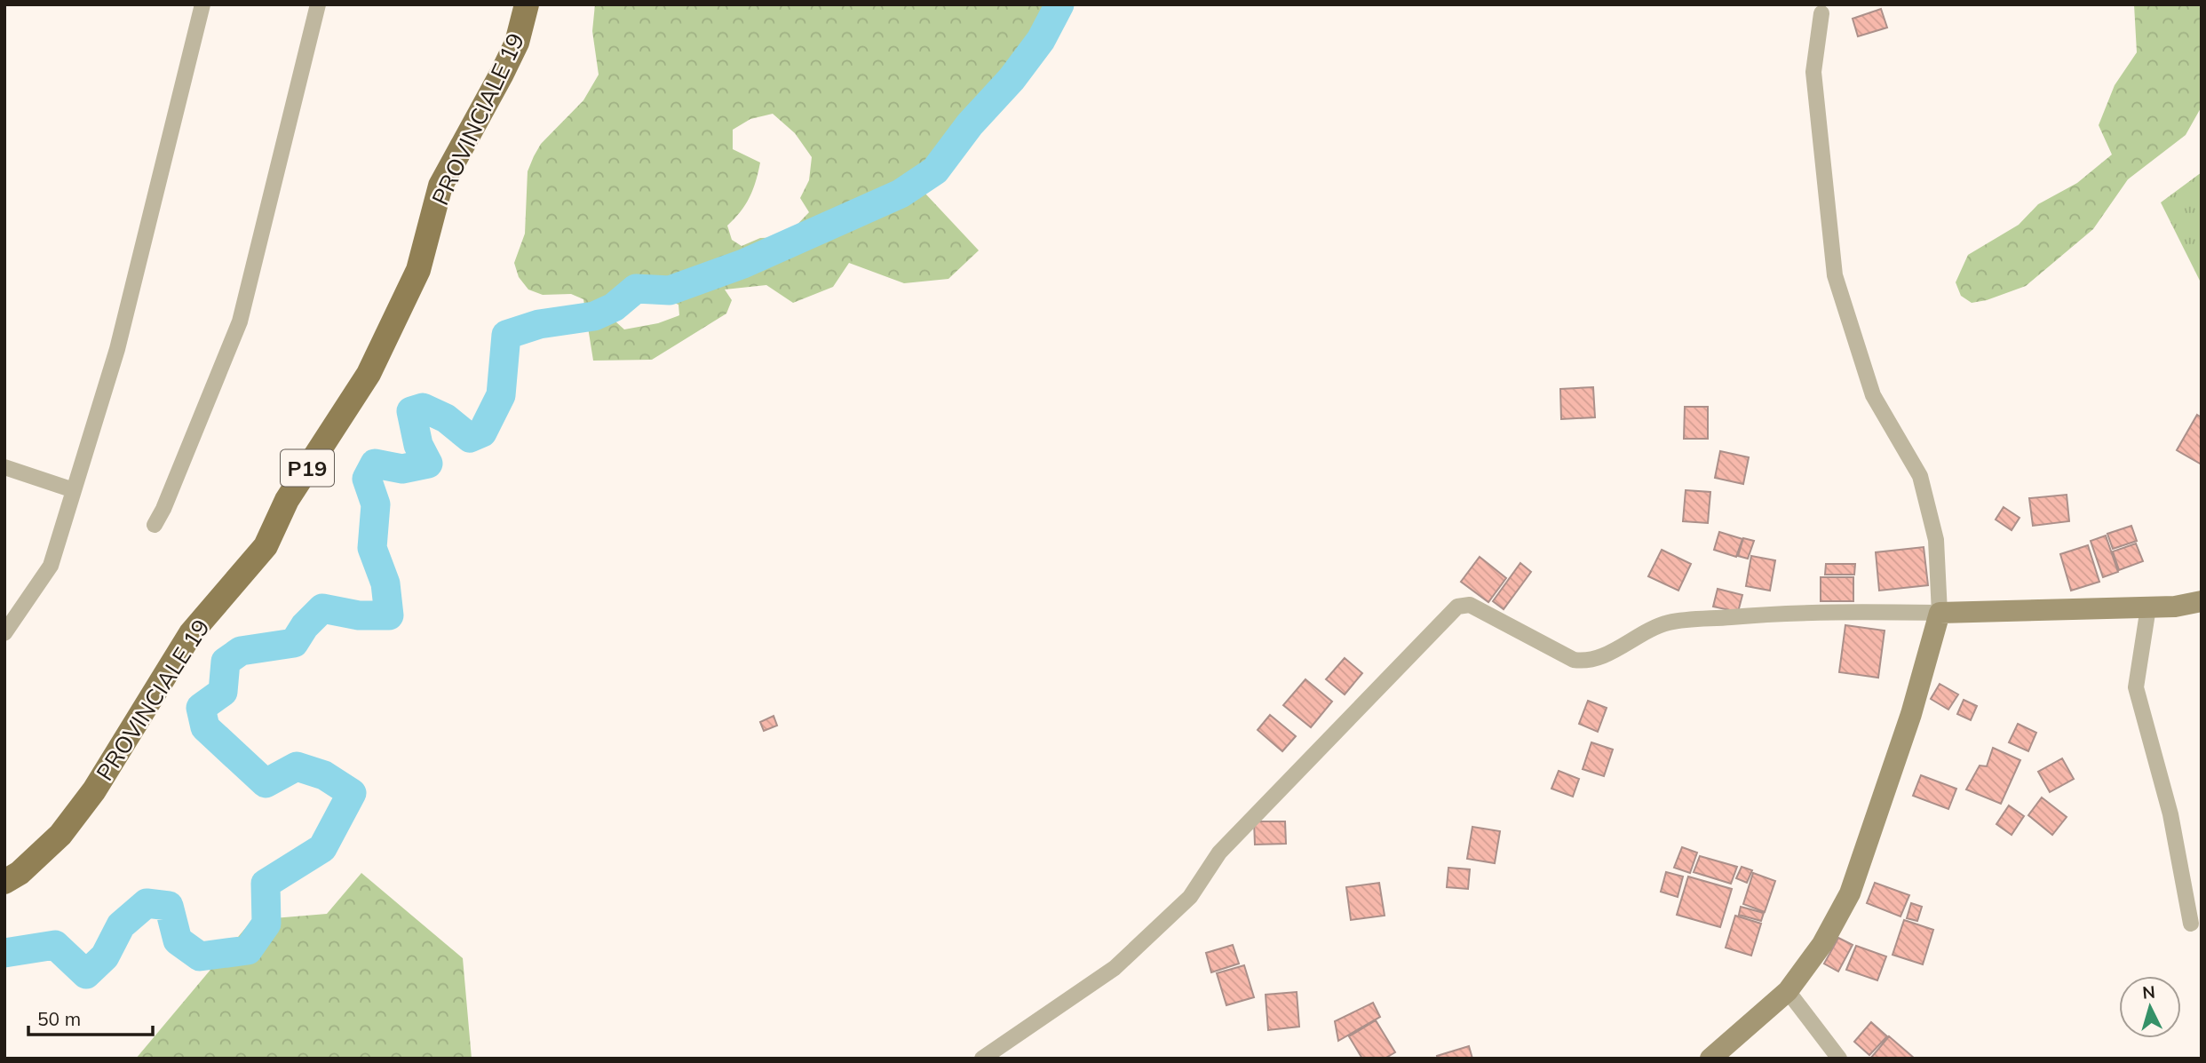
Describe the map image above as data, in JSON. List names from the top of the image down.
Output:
{
  "streets": {
    "main road": ["PROVINCIALE 19", "P19"]
  },
  "scale_bar": "50 m",
  "north": "top"
}
